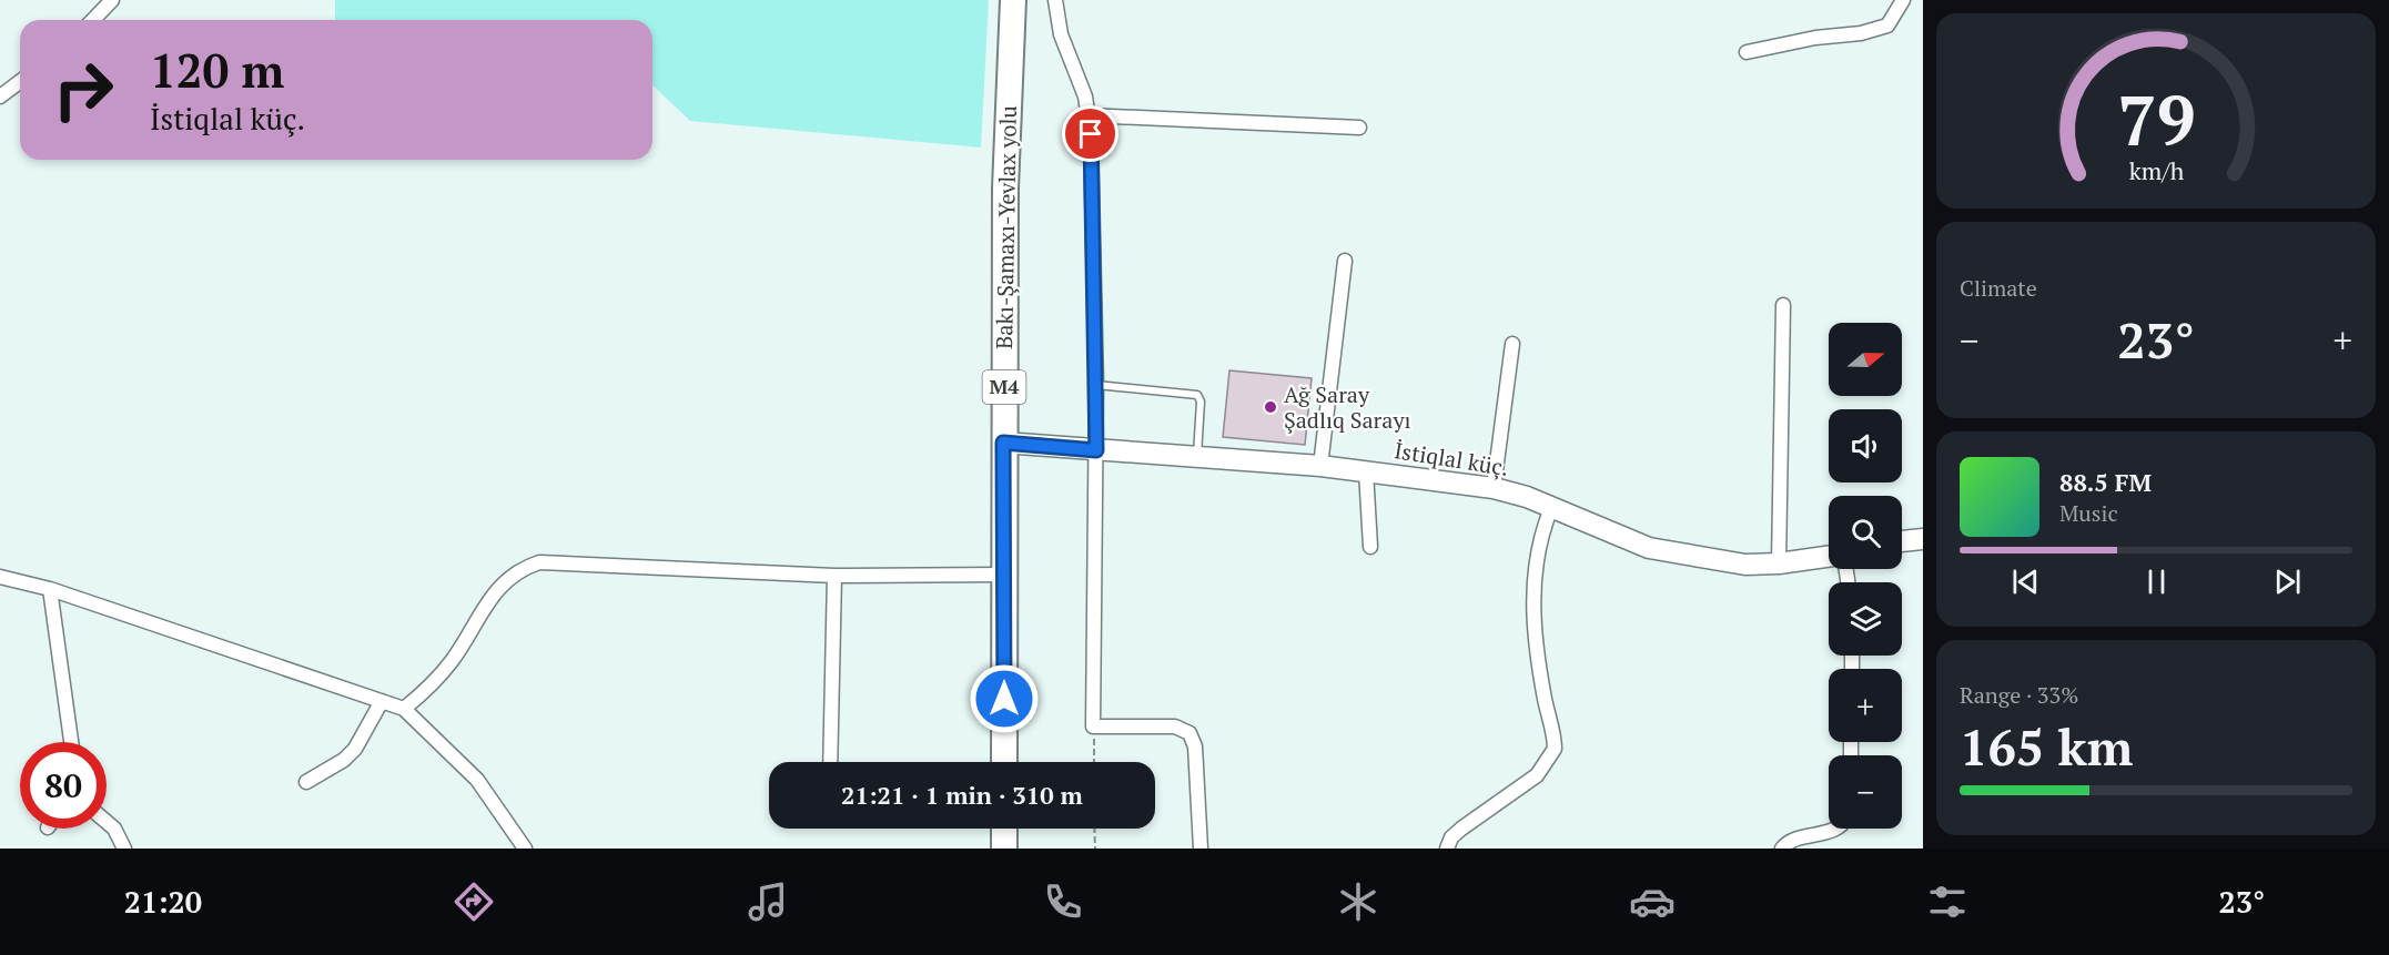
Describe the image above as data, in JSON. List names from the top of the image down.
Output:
{
  "streets": {
    "highway": ["Bakı-Şamaxı-Yevlax yolu", "M4"],
    "street": ["İstiqlal küç."]
  },
  "crossings": [
    ["Bakı-Şamaxı-Yevlax yolu", "İstiqlal küç."]
  ],
  "places": ["Ağ Saray Şadlıq Sarayı"],
  "north": "right",
  "page": {
    "turn": ["120 m", "İstiqlal küç."],
    "tile": [
      "Climate",
      ["Range · 33%", "165 km"]
    ],
    "heat": ["−", "23°", "+"],
    "map_buttons": ["+", "−"],
    "song": ["88.5 FM", "Music"],
    "limit": "80",
    "trip": "21:21 · 1 min · 310 m",
    "tabs": ["21:20", "23°"],
    "gauge": ["79", "km/h"]
  }
}
